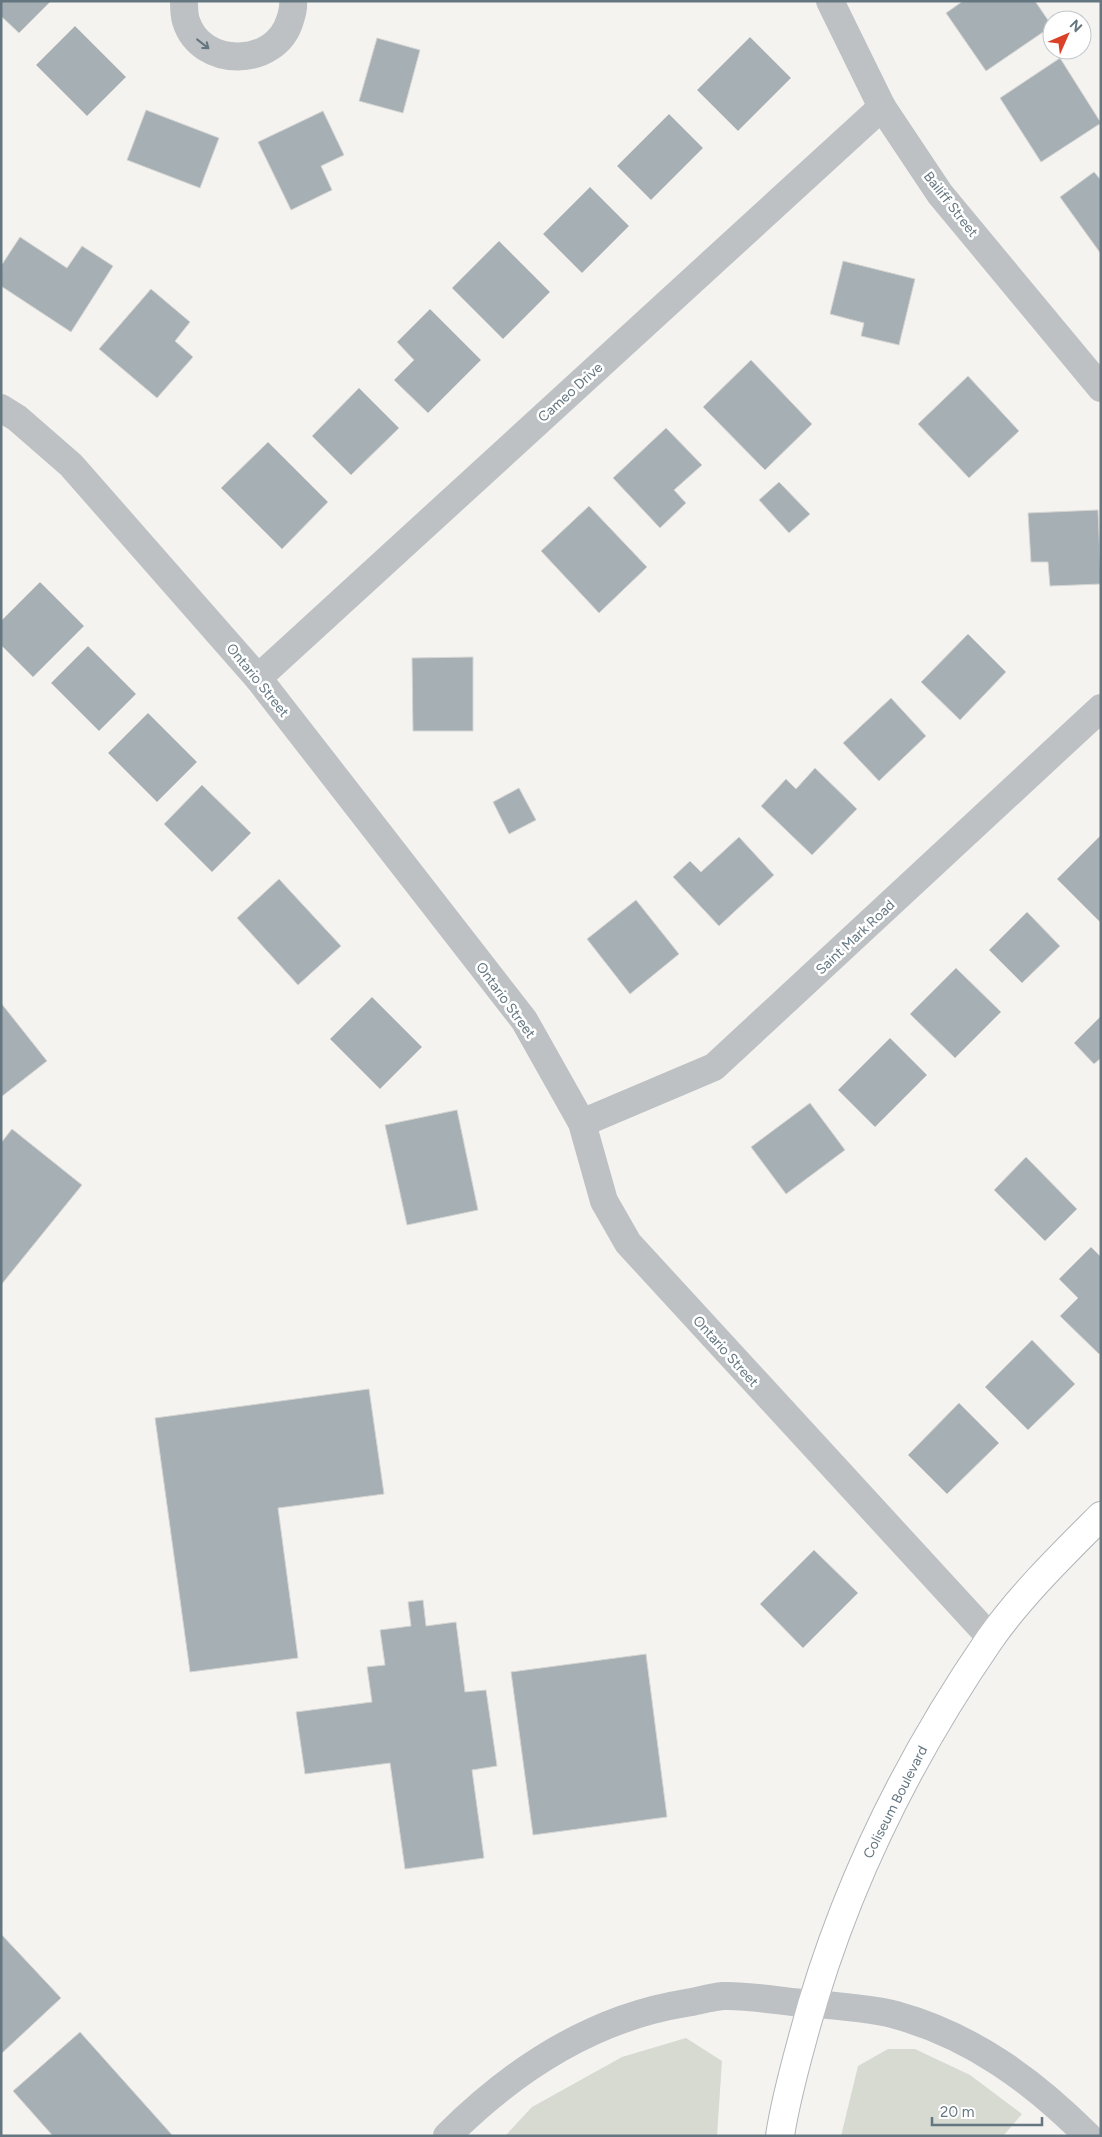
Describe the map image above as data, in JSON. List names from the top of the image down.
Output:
{
  "streets": {
    "main road": ["Coliseum Boulevard"],
    "street": [
      "Bailiff Street",
      "Cameo Drive",
      "Ontario Street",
      "Saint Mark Road"
    ]
  },
  "crossings": [
    ["Bailiff Street", "Cameo Drive"],
    ["Cameo Drive", "Ontario Street"],
    ["Ontario Street", "Saint Mark Road"],
    ["Ontario Street", "Coliseum Boulevard"]
  ],
  "scale_bar": "20 m",
  "north": "top right"
}
